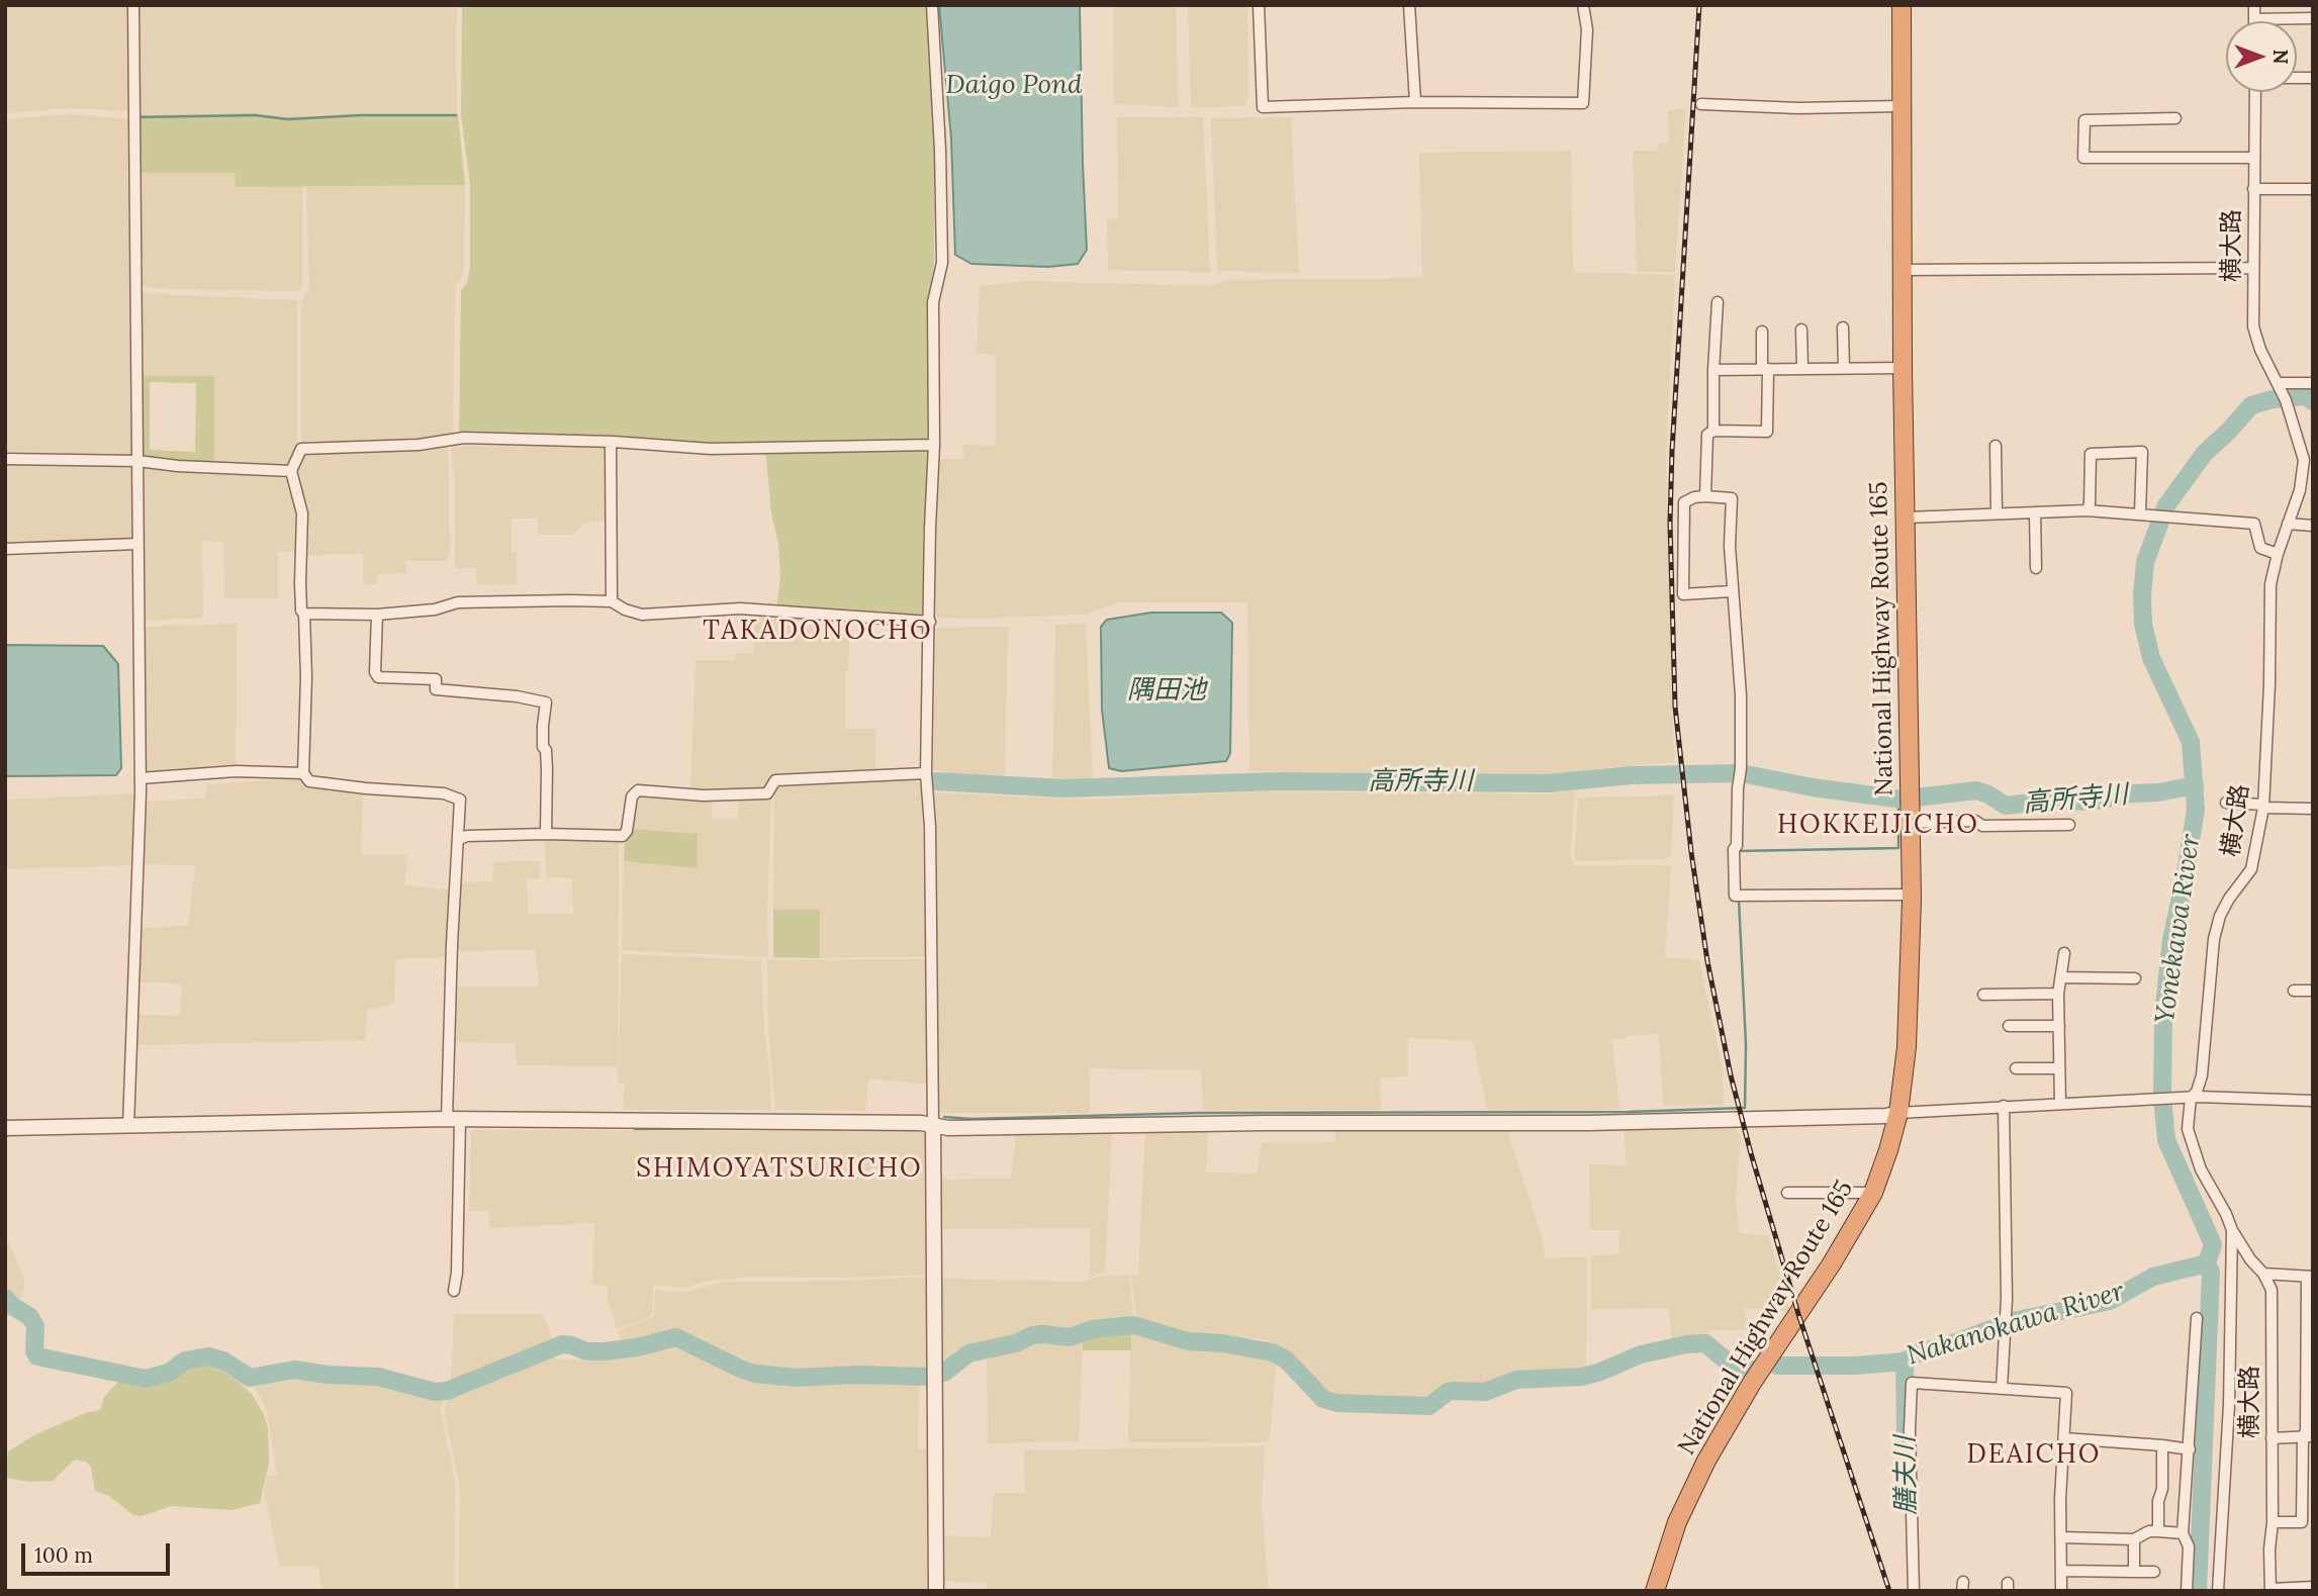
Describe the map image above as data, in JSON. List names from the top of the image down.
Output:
{
  "streets": {
    "highway": ["National Highway Route 165"],
    "street": ["横大路"]
  },
  "districts": [
    "TAKADONOCHO",
    "HOKKEIJICHO",
    "SHIMOYATSURICHO",
    "DEAICHO"
  ],
  "water": [
    "Daigo Pond",
    "隅田池",
    "高所寺川",
    "Yonekawa River",
    "Nakanokawa River",
    "膳夫川"
  ],
  "scale_bar": "100 m",
  "north": "right"
}
